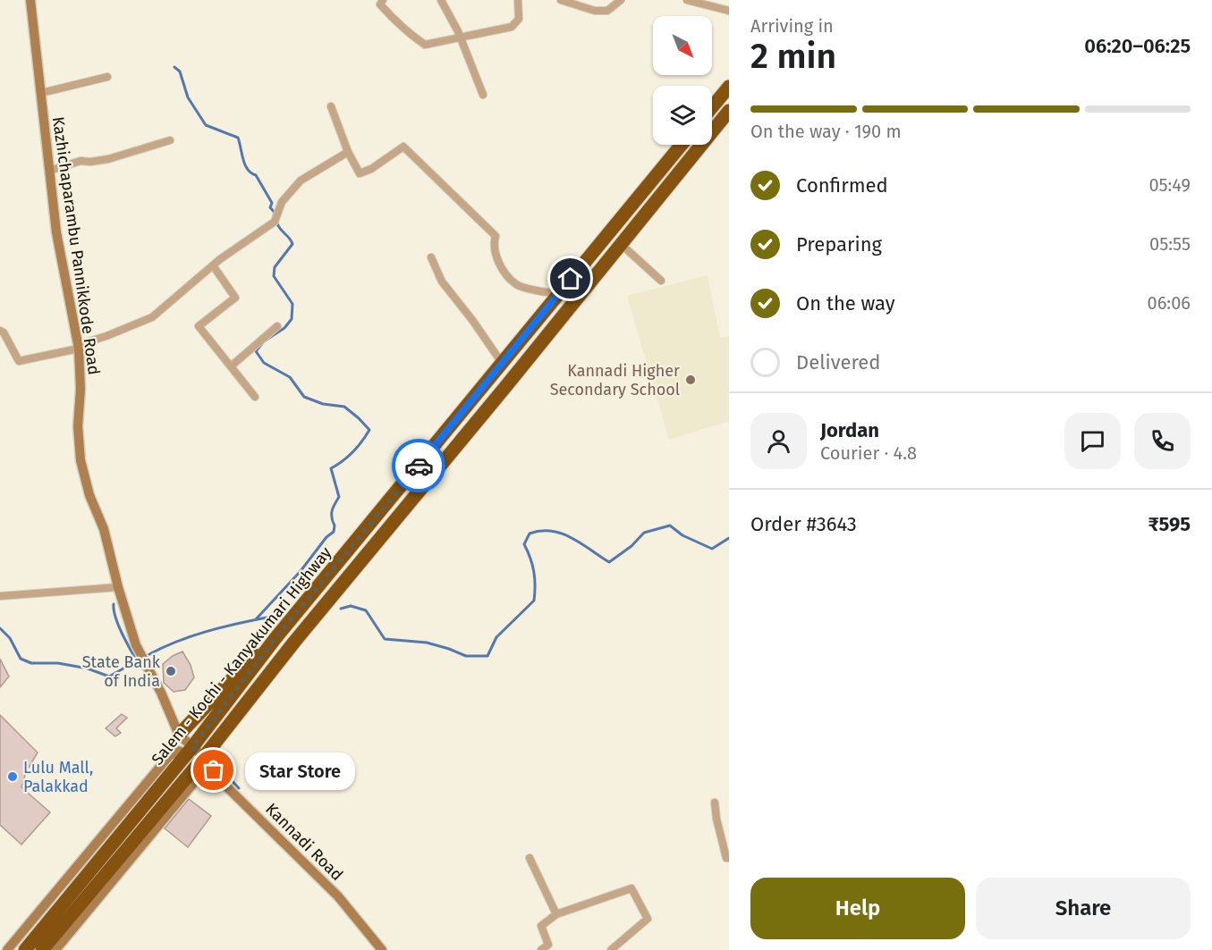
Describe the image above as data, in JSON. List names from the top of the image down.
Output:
{
  "streets": {
    "highway": ["Salem - Kochi - Kanyakumari Highway"],
    "street": ["Kazhichaparambu Pannikkode Road", "Kannadi Road"]
  },
  "crossings": [
    ["Kazhichaparambu Pannikkode Road", "Salem - Kochi - Kanyakumari Highway"],
    ["Kazhichaparambu Pannikkode Road", "Kannadi Road"],
    ["Salem - Kochi - Kanyakumari Highway", "Kannadi Road"]
  ],
  "places": [
    "Kannadi Higher Secondary School",
    "State Bank of India",
    "Star Store",
    "Lulu Mall, Palakkad"
  ],
  "north": "bottom right",
  "page": {
    "heading": ["2 min", "Arriving in", "06:20–06:25"],
    "panel": [
      "Jordan",
      "Courier · 4.8",
      "Order #3643",
      "₹595"
    ],
    "bar": "On the way · 190 m",
    "list": [
      ["Confirmed", "05:49"],
      ["Preparing", "05:55"],
      ["On the way", "06:06"],
      "Delivered"
    ],
    "bubble": "Star Store",
    "buttons": ["Help", "Share"]
  }
}
